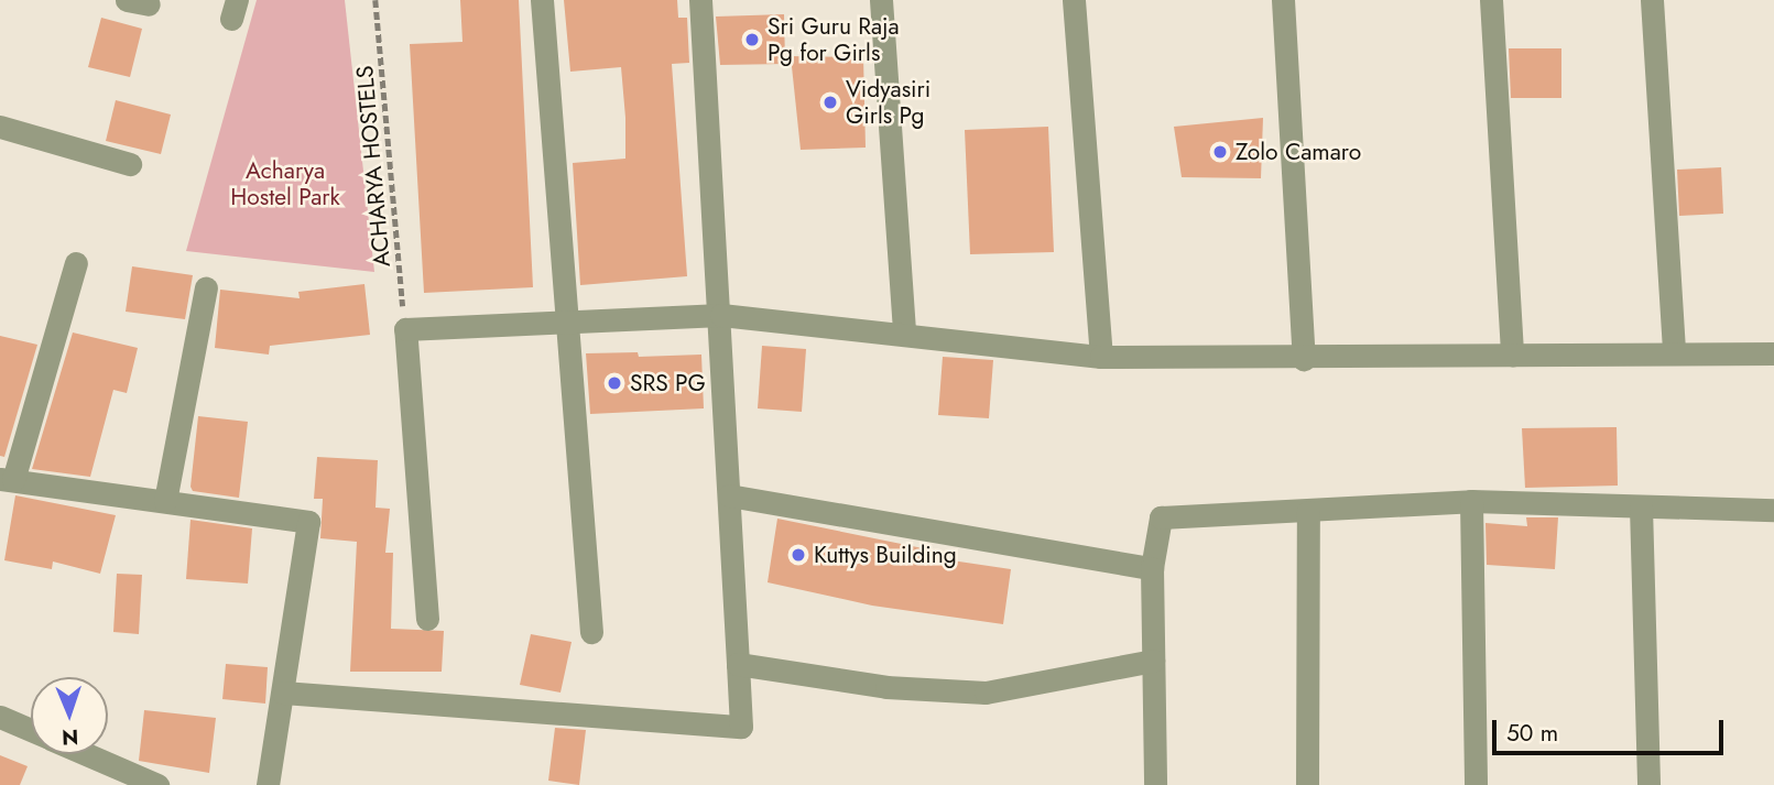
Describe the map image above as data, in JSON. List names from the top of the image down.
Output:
{
  "streets": {
    "path": ["ACHARYA HOSTELS"]
  },
  "parks": ["Acharya Hostel Park"],
  "places": [
    "Sri Guru Raja Pg for Girls",
    "Vidyasiri Girls Pg",
    "Zolo Camaro",
    "SRS PG",
    "Kuttys Building"
  ],
  "scale_bar": "50 m",
  "north": "bottom"
}
